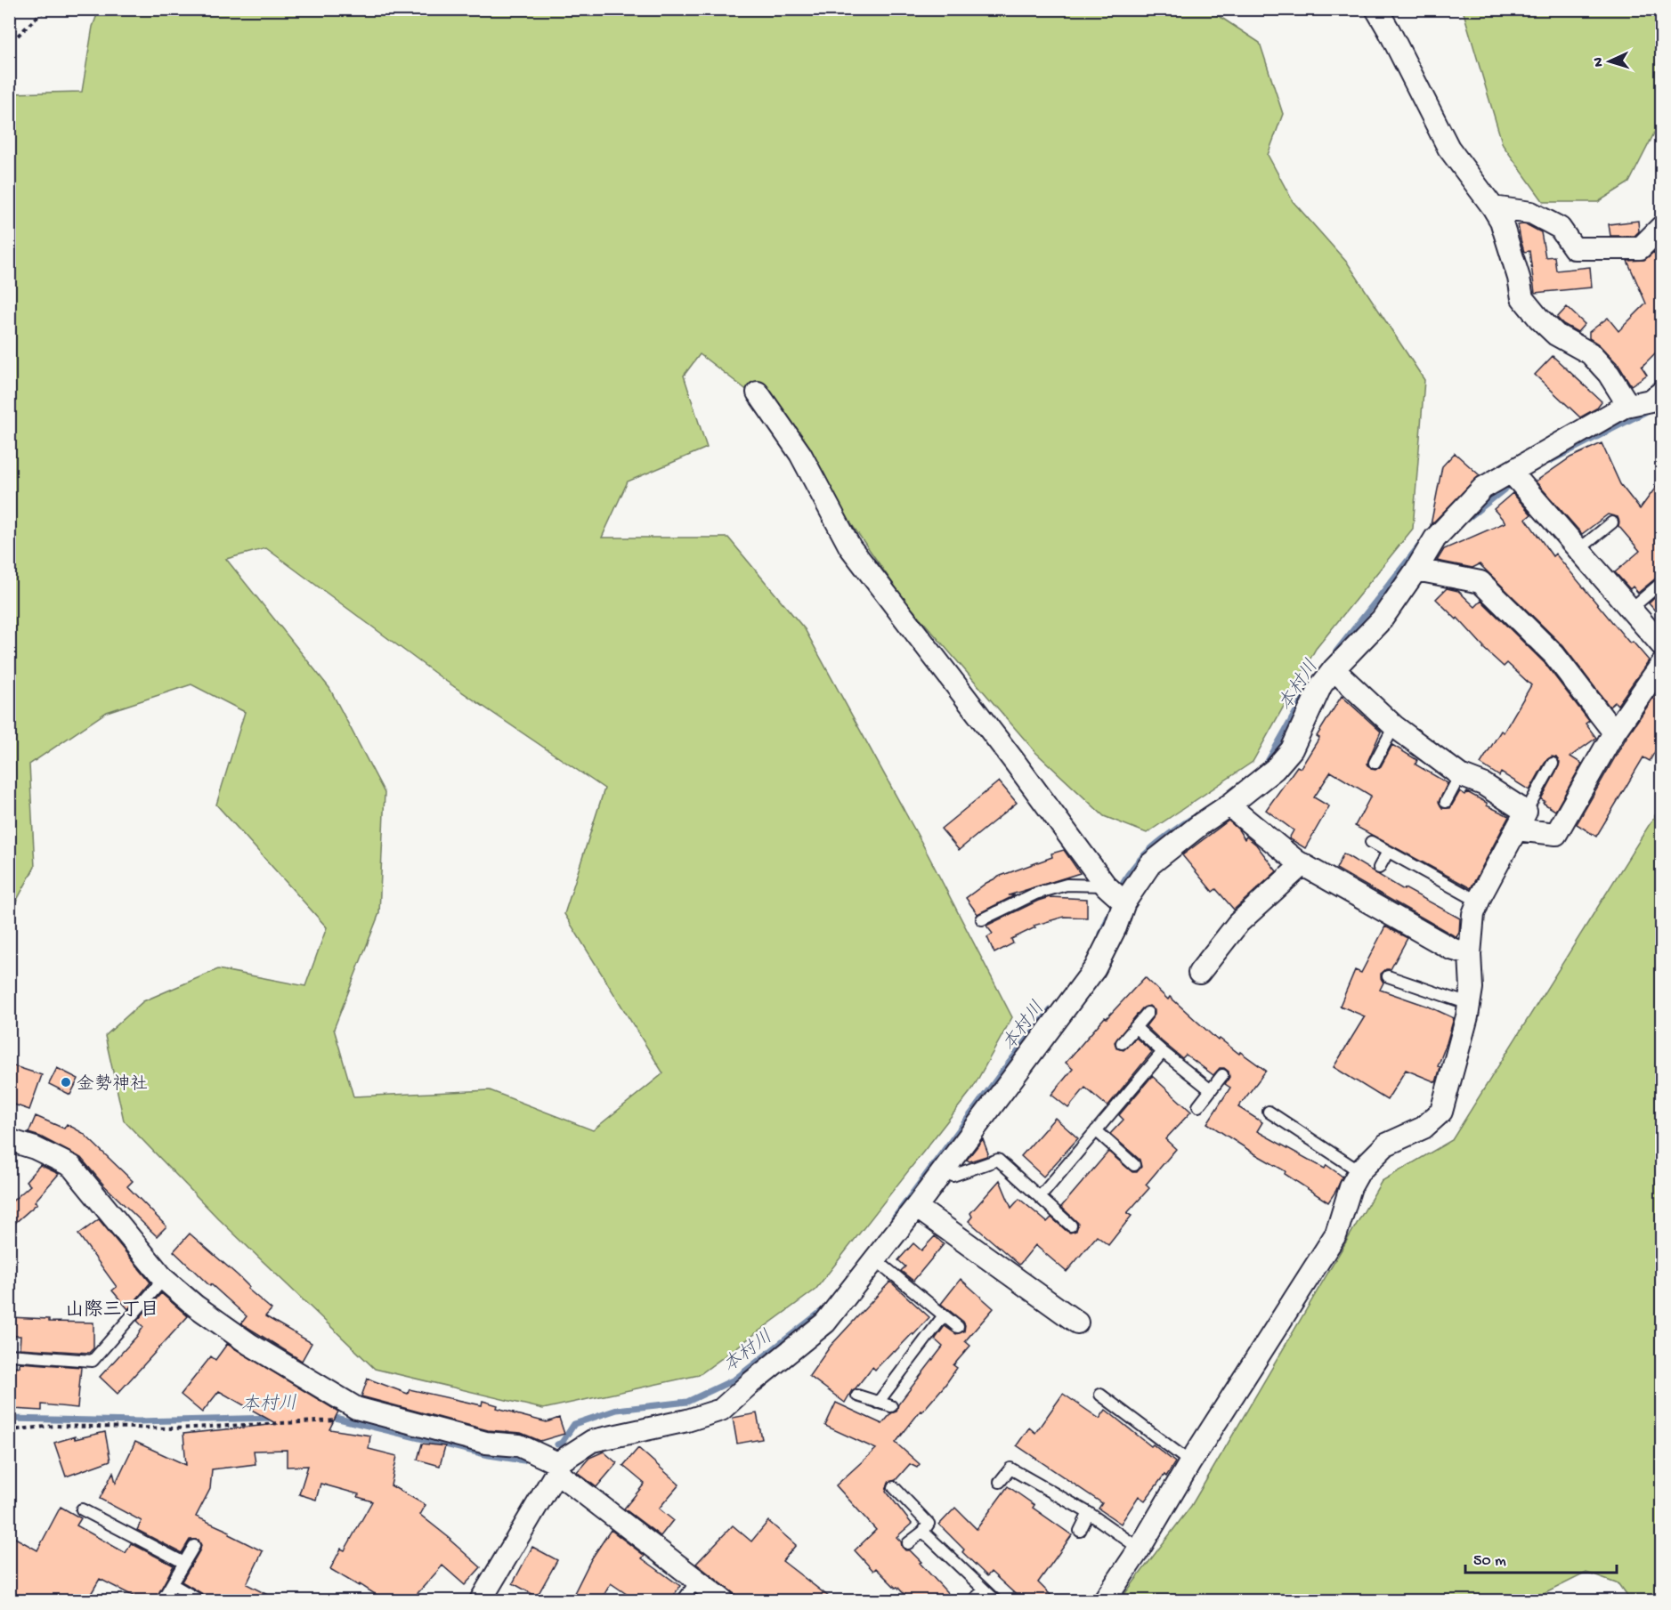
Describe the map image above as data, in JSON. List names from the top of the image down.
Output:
{
  "districts": ["山際三丁目"],
  "water": ["本村川"],
  "places": ["金勢神社"],
  "scale_bar": "50 m",
  "north": "left"
}
